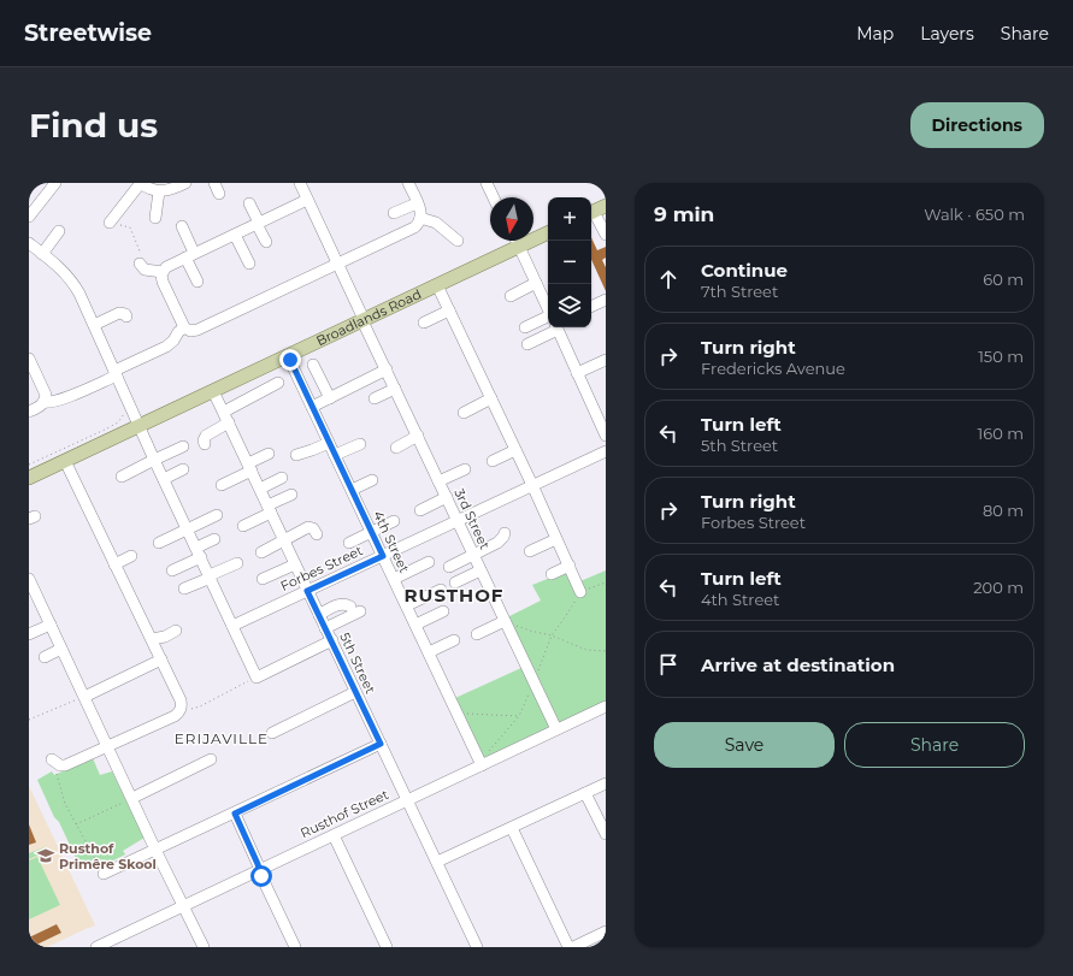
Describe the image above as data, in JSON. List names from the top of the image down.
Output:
{
  "streets": {
    "main road": ["Broadlands Road"],
    "street": [
      "3rd Street",
      "4th Street",
      "Forbes Street",
      "5th Street",
      "Rusthof Street"
    ]
  },
  "crossings": [
    ["Broadlands Road", "3rd Street"],
    ["Broadlands Road", "4th Street"],
    ["Broadlands Road", "5th Street"],
    ["3rd Street", "Forbes Street"],
    ["3rd Street", "Rusthof Street"],
    ["4th Street", "Forbes Street"],
    ["4th Street", "Rusthof Street"],
    ["Forbes Street", "5th Street"],
    ["5th Street", "Rusthof Street"]
  ],
  "districts": ["RUSTHOF", "ERIJAVILLE"],
  "places": {
    "school or university": ["Rusthof Primêre Skool"]
  },
  "north": "bottom",
  "page": {
    "header": "Streetwise",
    "nav": ["Map", "Layers", "Share"],
    "buttons": [
      "Directions",
      ["Save", "Share"]
    ],
    "title": "Find us",
    "heading": ["9 min", "Walk · 650 m"],
    "map_buttons": ["+", "−"],
    "list": [
      ["Continue", "7th Street", "60 m"],
      ["Turn right", "Fredericks Avenue", "150 m"],
      ["Turn left", "5th Street", "160 m"],
      ["Turn right", "Forbes Street", "80 m"],
      ["Turn left", "4th Street", "200 m"],
      "Arrive at destination"
    ]
  }
}
